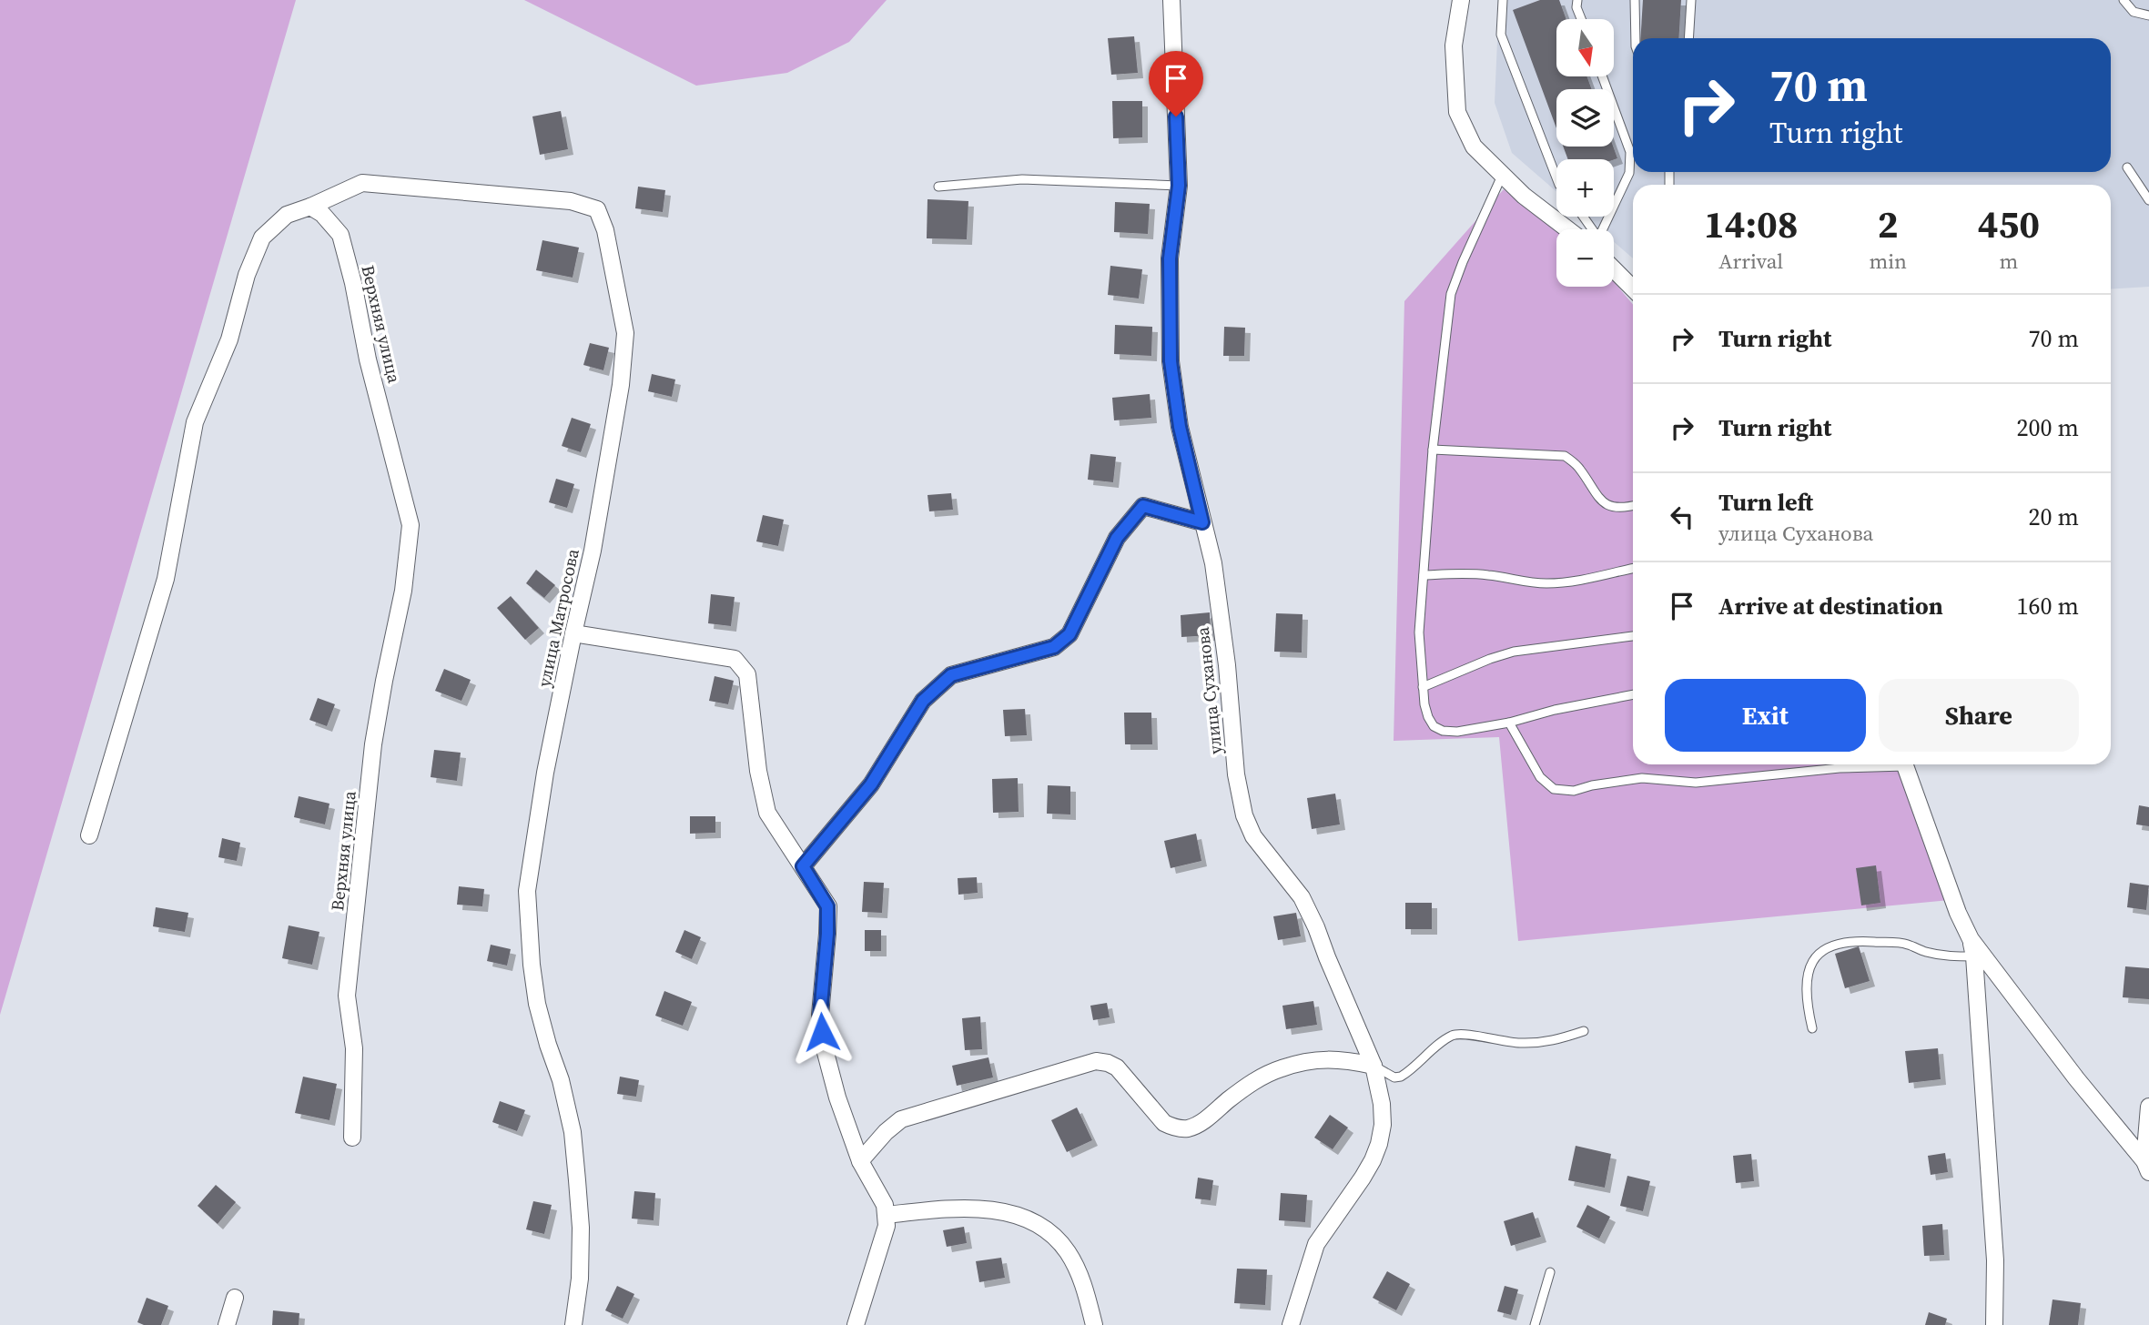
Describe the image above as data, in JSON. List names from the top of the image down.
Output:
{
  "streets": {
    "street": ["Верхняя улица", "улица Матросова", "улица Суханова"]
  },
  "crossings": [
    ["Верхняя улица", "улица Матросова"]
  ],
  "north": "bottom",
  "page": {
    "map_buttons": ["+", "−"],
    "turn": ["70 m", "Turn right"],
    "eta": [
      "14:08",
      "Arrival",
      "2",
      "min",
      "450",
      "m"
    ],
    "list": [
      {
        "name": "Turn right",
        "value": "70 m"
      },
      {
        "name": "Turn right",
        "value": "200 m"
      },
      {
        "name": "Turn left",
        "note": "улица Суханова",
        "value": "20 m"
      },
      {
        "name": "Arrive at destination",
        "value": "160 m"
      }
    ],
    "buttons": ["Exit", "Share"]
  }
}
